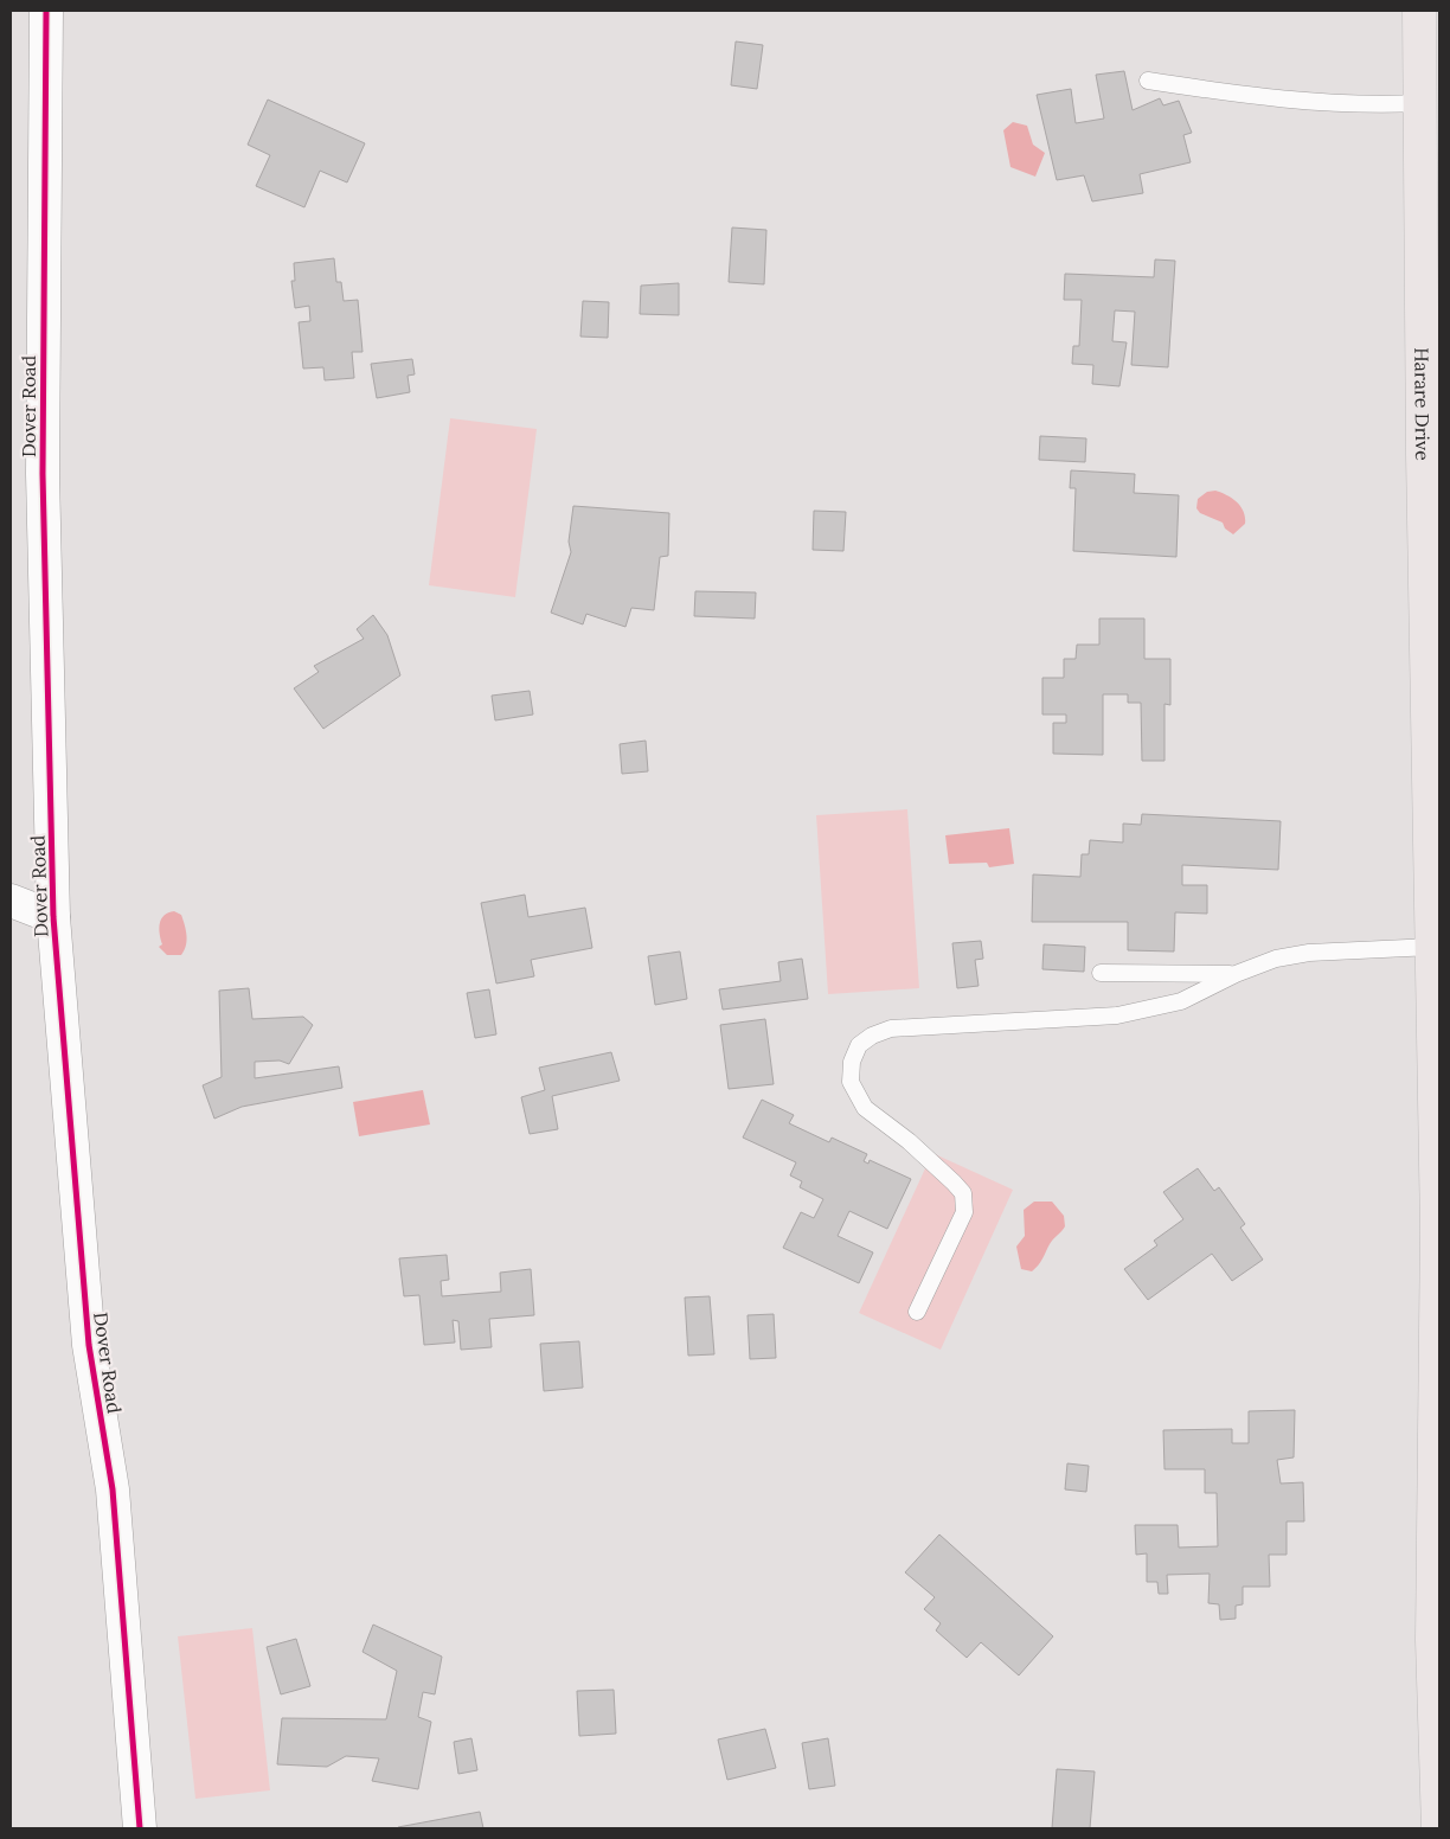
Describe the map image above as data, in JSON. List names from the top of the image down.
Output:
{
  "streets": {
    "main road": ["Harare Drive"],
    "street": ["Dover Road"]
  }
}
